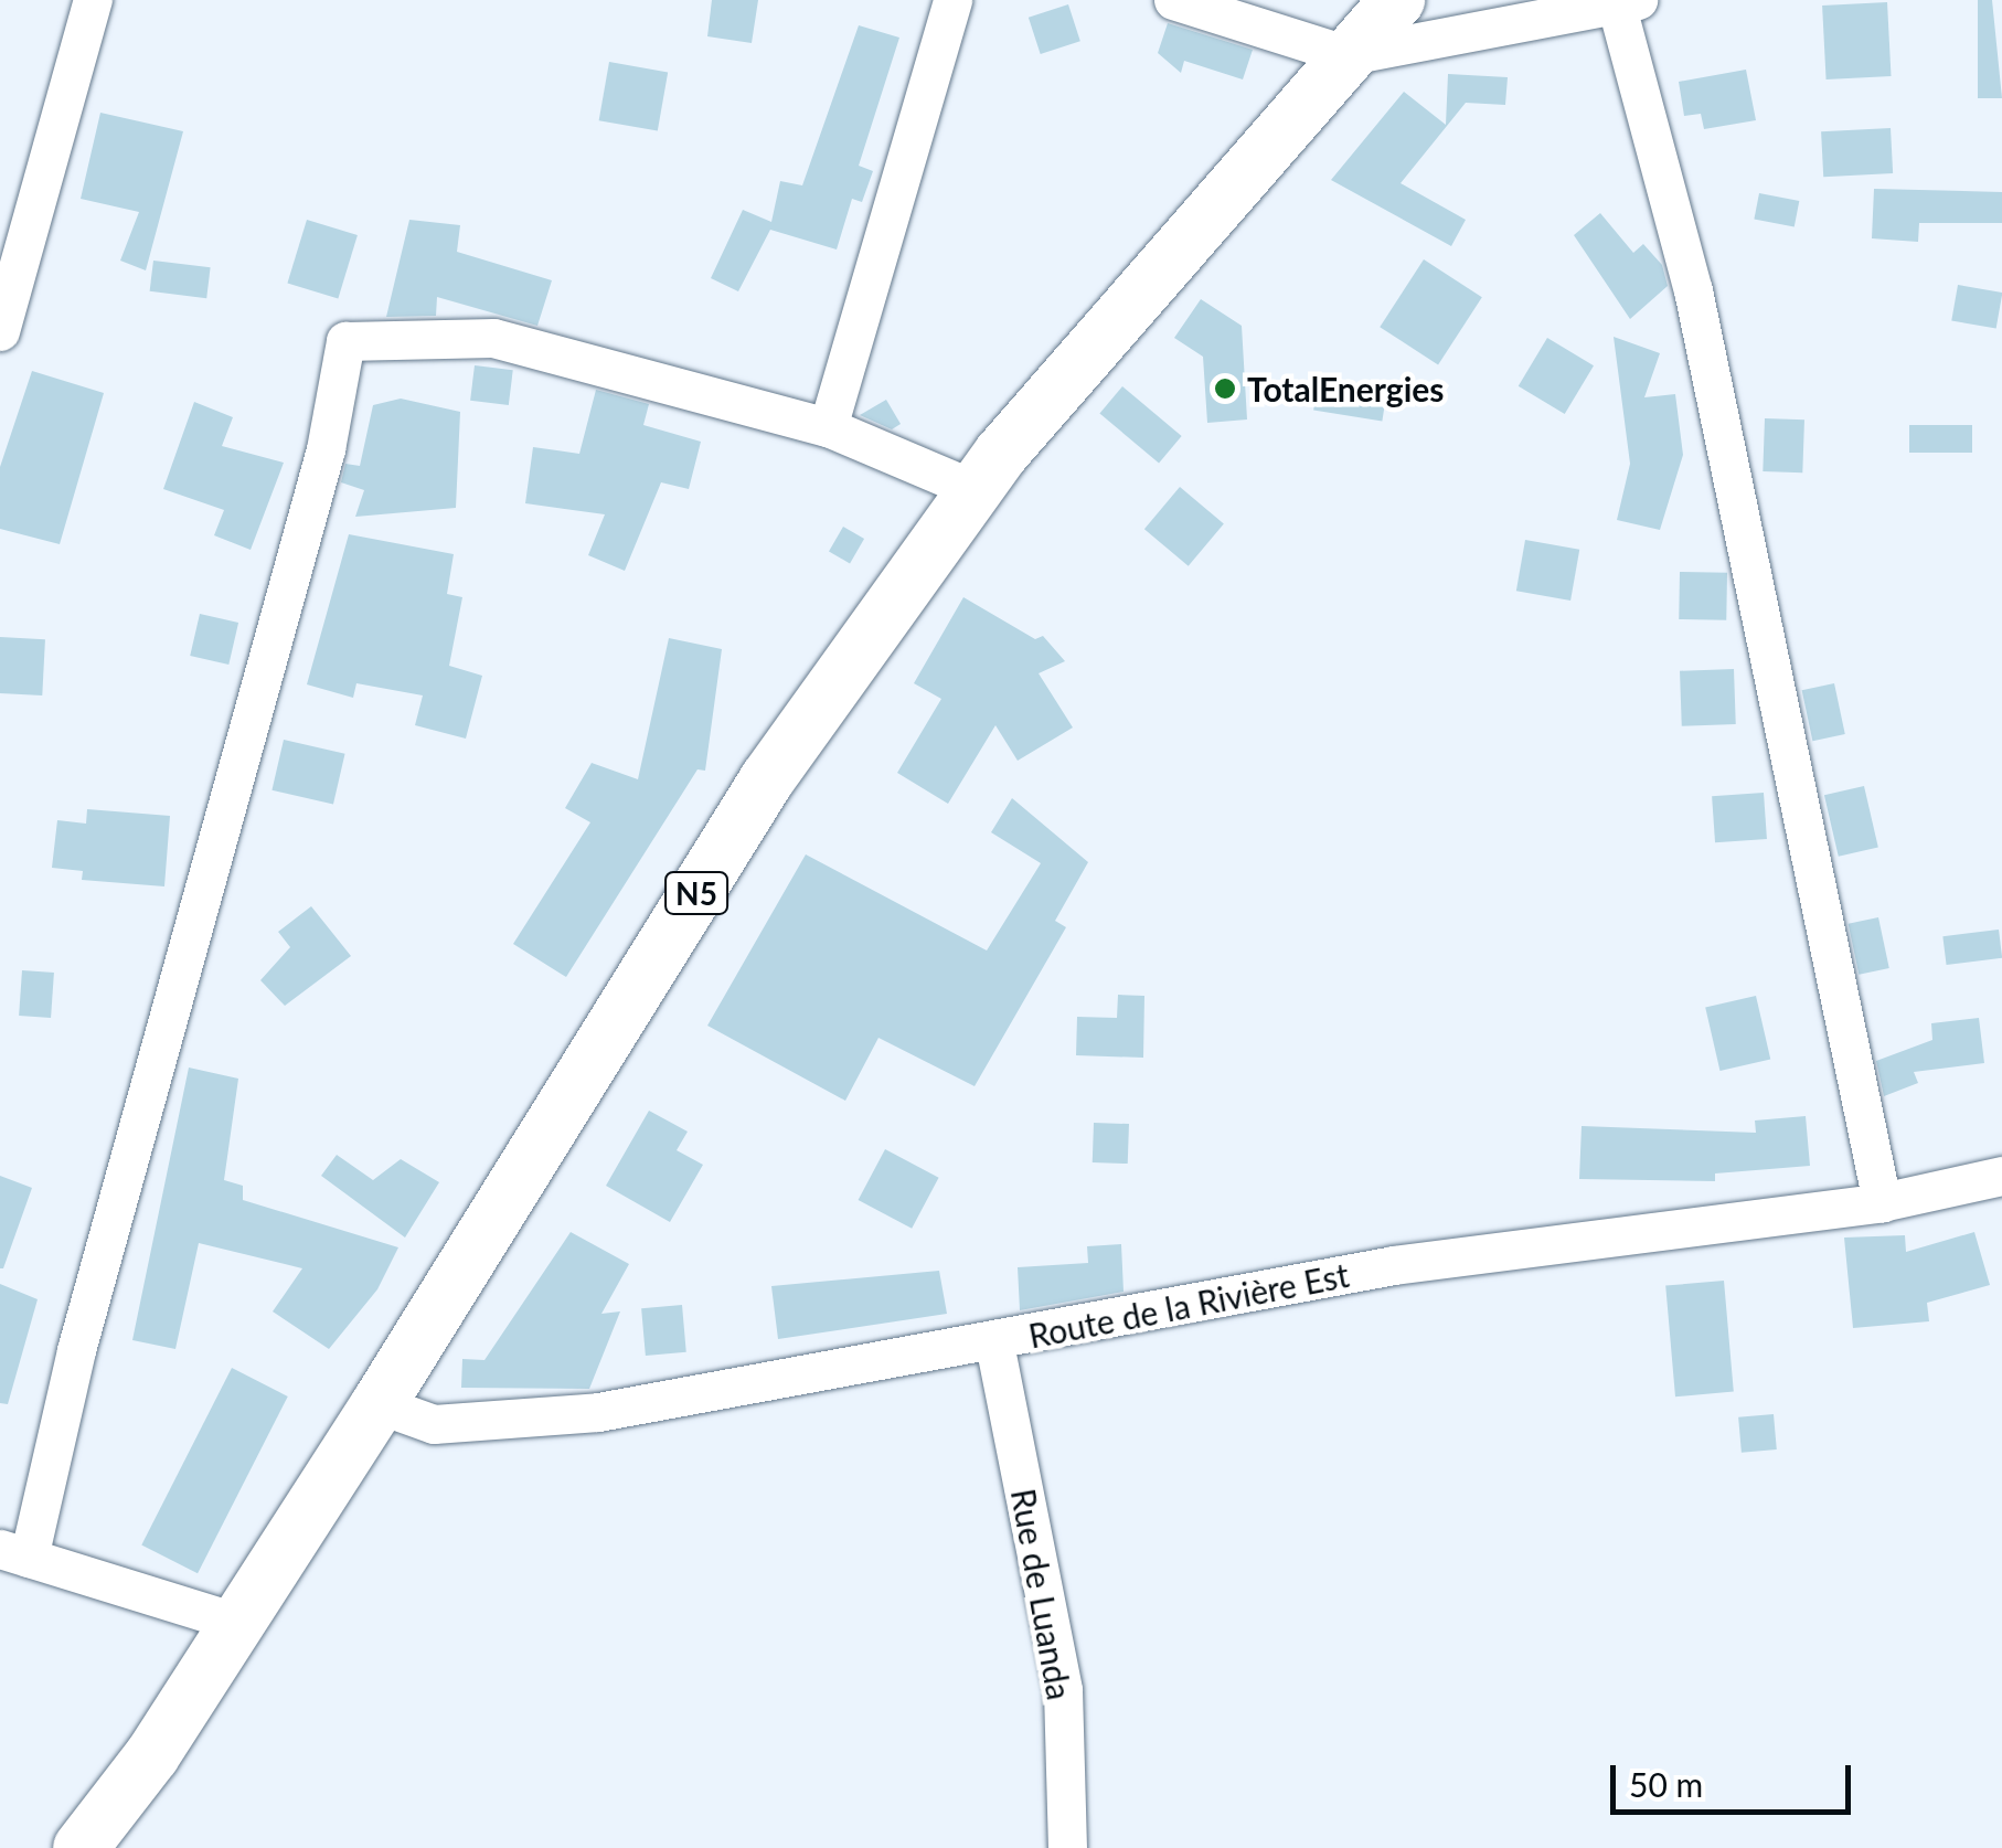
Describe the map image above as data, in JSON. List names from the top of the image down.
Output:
{
  "streets": {
    "highway": ["N5"],
    "street": ["Route de la Rivière Est", "Rue de Luanda"]
  },
  "crossings": [
    ["N5", "Route de la Rivière Est"],
    ["Route de la Rivière Est", "Rue de Luanda"]
  ],
  "places": ["TotalEnergies"],
  "scale_bar": "50 m"
}
